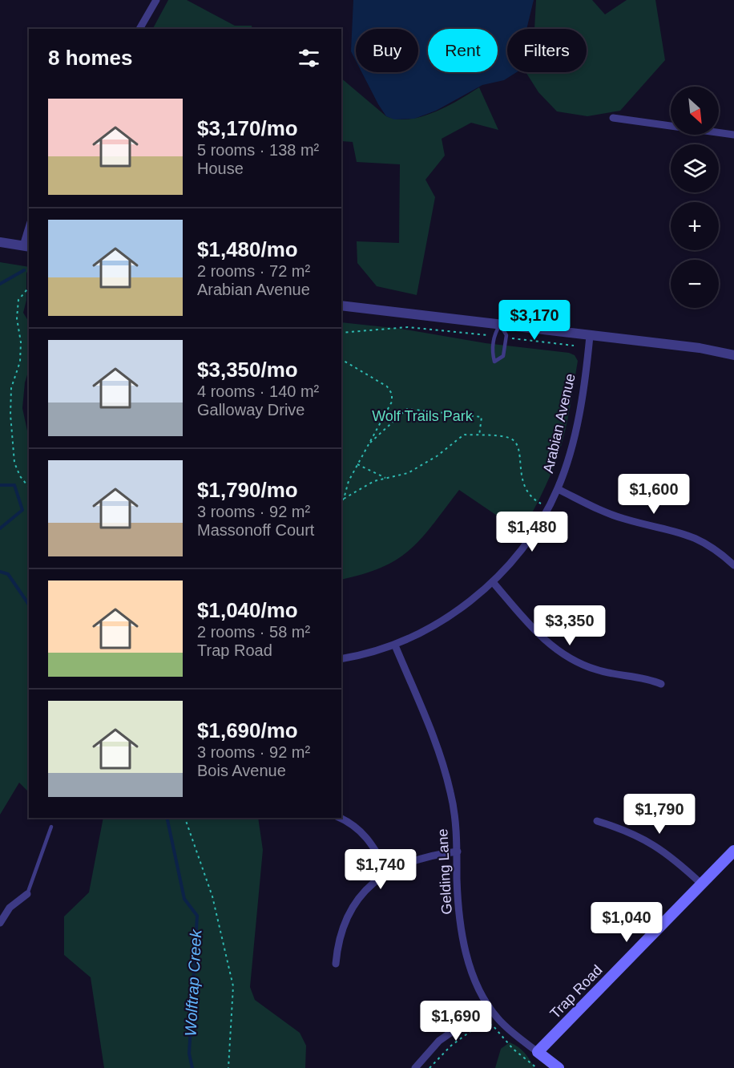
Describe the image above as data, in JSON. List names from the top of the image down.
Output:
{
  "streets": {
    "main road": ["Trap Road"],
    "street": ["Arabian Avenue", "Gelding Lane"]
  },
  "crossings": [
    ["Arabian Avenue", "Gelding Lane"],
    ["Gelding Lane", "Trap Road"]
  ],
  "water": ["Wolftrap Creek"],
  "parks": ["Wolf Trails Park"],
  "north": "bottom right",
  "page": {
    "chip": ["Buy", "Rent", "Filters"],
    "heading": "8 homes",
    "map_buttons": ["+", "−"],
    "list": [
      {
        "name": "$3,170/mo",
        "note": "5 rooms · 138 m² · House"
      },
      {
        "name": "$1,480/mo",
        "note": "2 rooms · 72 m² · Arabian Avenue"
      },
      {
        "name": "$3,350/mo",
        "note": "4 rooms · 140 m² · Galloway Drive"
      },
      {
        "name": "$1,790/mo",
        "note": "3 rooms · 92 m² · Massonoff Court"
      },
      {
        "name": "$1,040/mo",
        "note": "2 rooms · 58 m² · Trap Road"
      },
      {
        "name": "$1,690/mo",
        "note": "3 rooms · 92 m² · Bois Avenue"
      }
    ],
    "price": [
      "$3,170",
      "$1,600",
      "$1,480",
      "$3,350",
      "$1,790",
      "$1,740",
      "$1,040",
      "$1,690"
    ]
  }
}
